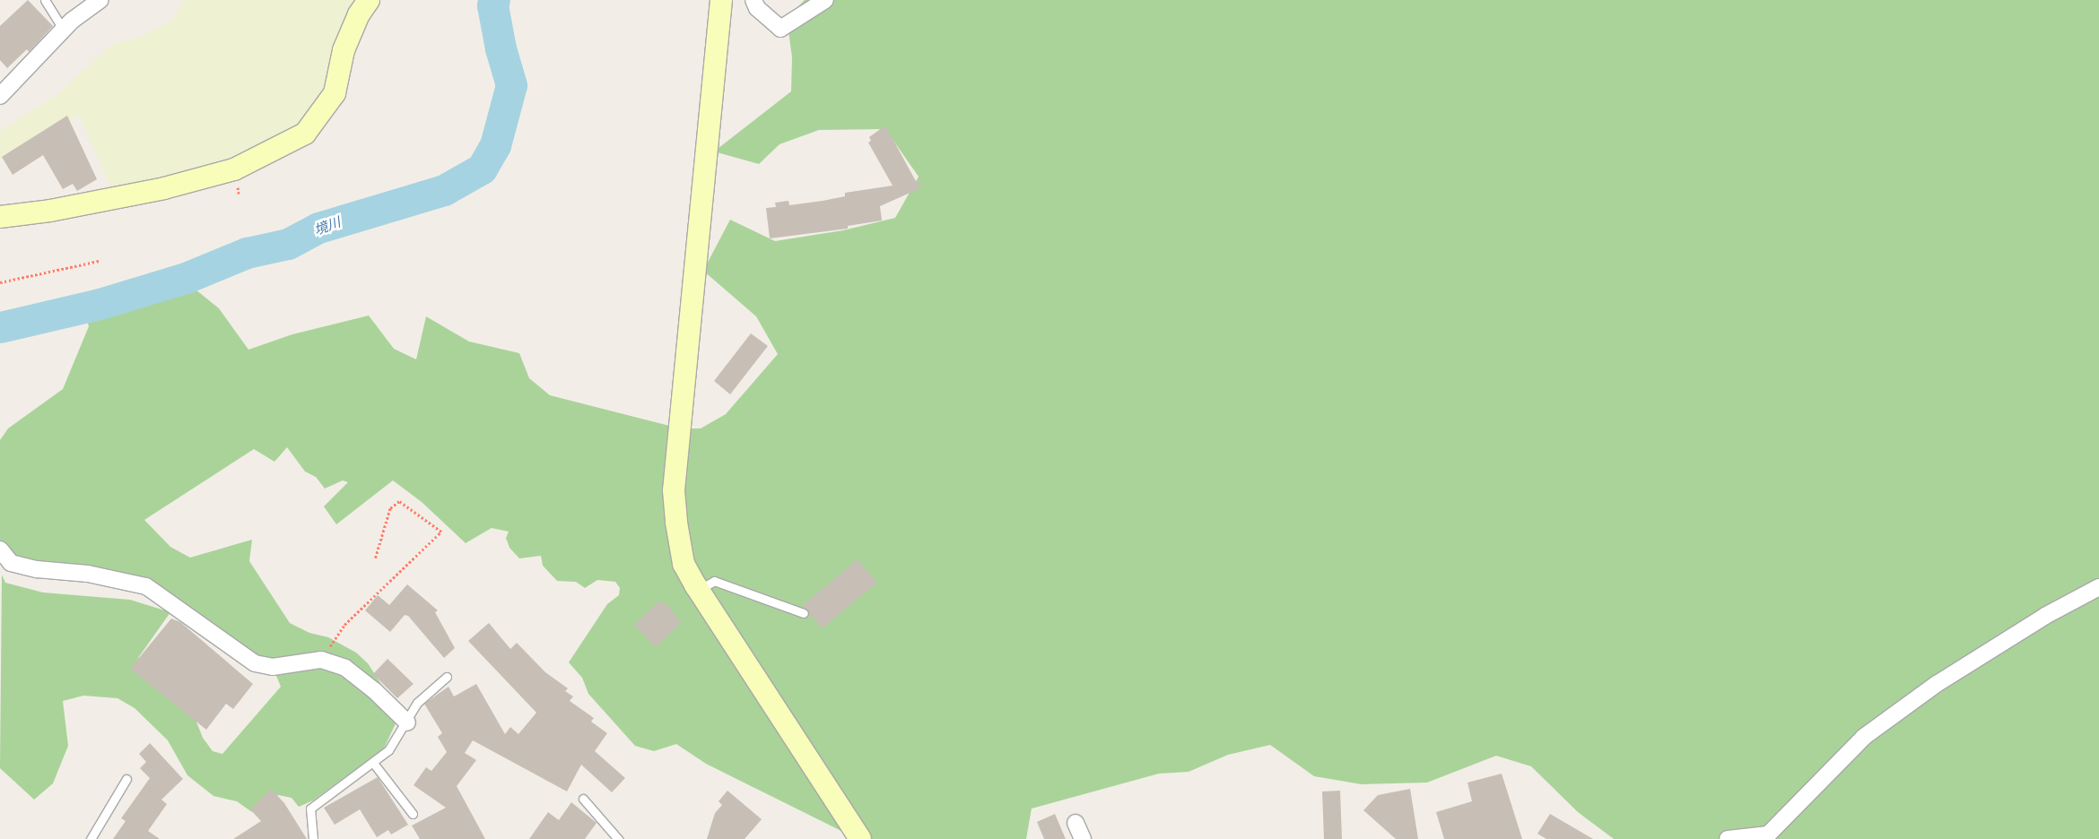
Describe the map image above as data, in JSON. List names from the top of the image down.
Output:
{
  "water": ["境川"]
}
